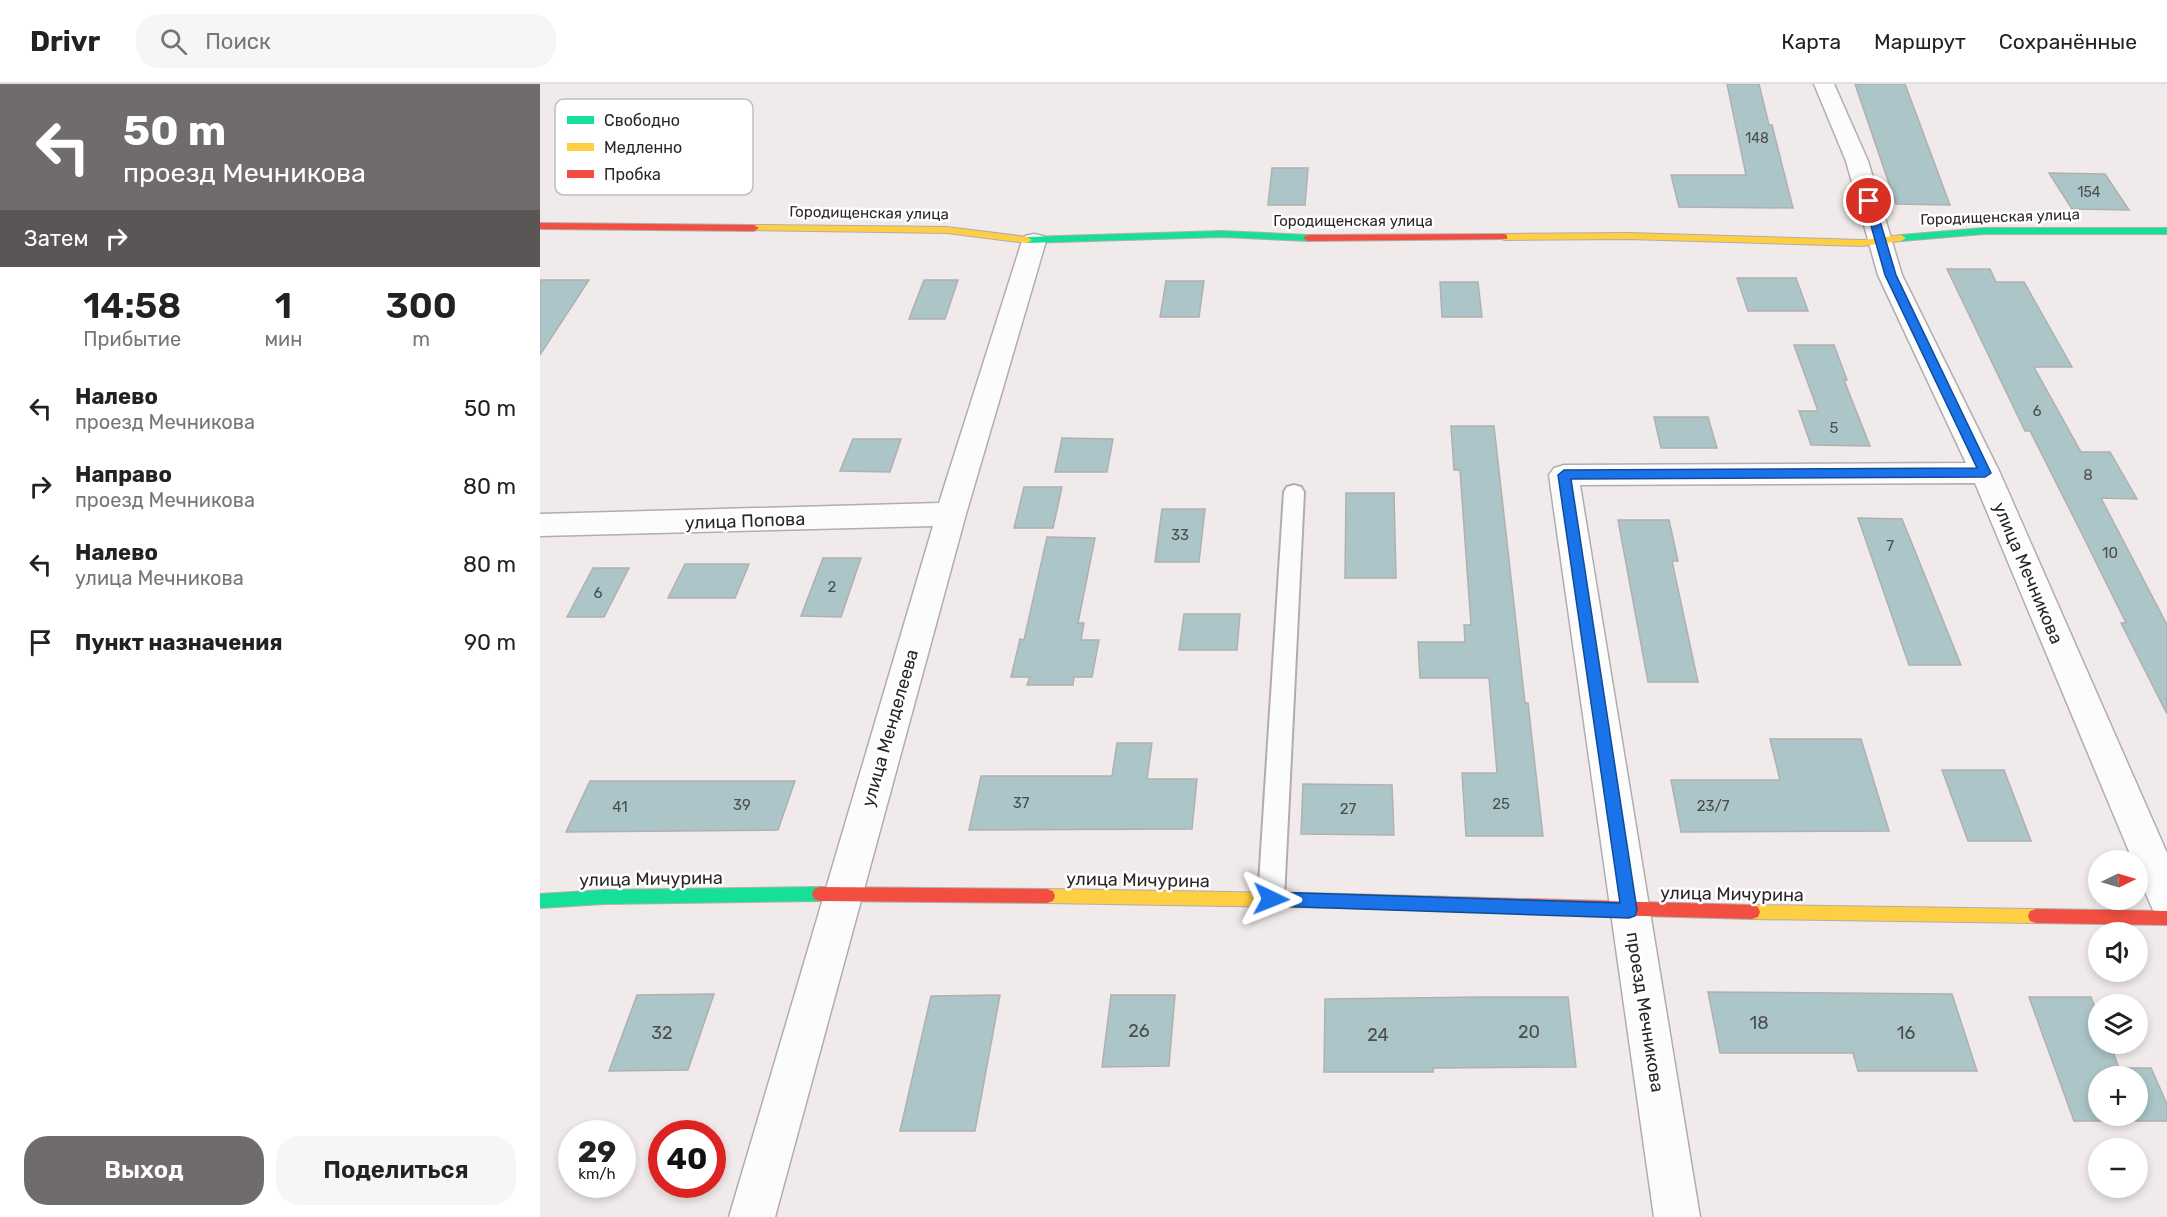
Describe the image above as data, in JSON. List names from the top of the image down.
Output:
{
  "streets": {
    "street": [
      "Городищенская улица",
      "улица Попова",
      "улица Мечникова",
      "улица Менделеева",
      "улица Мичурина",
      "проезд Мечникова"
    ]
  },
  "crossings": [
    ["Городищенская улица", "улица Мечникова"],
    ["Городищенская улица", "улица Менделеева"],
    ["улица Попова", "улица Менделеева"],
    ["улица Мечникова", "проезд Мечникова"],
    ["улица Менделеева", "улица Мичурина"],
    ["улица Мичурина", "проезд Мечникова"]
  ],
  "house_numbers": [
    "148",
    "154",
    "6",
    "5",
    "8",
    "33",
    "7",
    "10",
    "2",
    "6",
    "37",
    "25",
    "39",
    "23/7",
    "41",
    "27",
    "18",
    "26",
    "20",
    "32",
    "16",
    "24"
  ],
  "legend": ["Свободно", "Медленно", "Пробка"],
  "north": "right",
  "page": {
    "header": "Drivr",
    "search": "Поиск",
    "nav": ["Карта", "Маршрут", "Сохранённые"],
    "turn": ["50 m", "проезд Мечникова"],
    "then": "Затем",
    "eta": [
      "14:58",
      "Прибытие",
      "1",
      "мин",
      "300",
      "m"
    ],
    "list": [
      {
        "name": "Налево",
        "note": "проезд Мечникова",
        "value": "50 m"
      },
      {
        "name": "Направо",
        "note": "проезд Мечникова",
        "value": "80 m"
      },
      {
        "name": "Налево",
        "note": "улица Мечникова",
        "value": "80 m"
      },
      {
        "name": "Пункт назначения",
        "value": "90 m"
      }
    ],
    "map_buttons": ["+", "−"],
    "speed": "29 km/h",
    "limit": "40",
    "buttons": ["Выход", "Поделиться"]
  }
}
